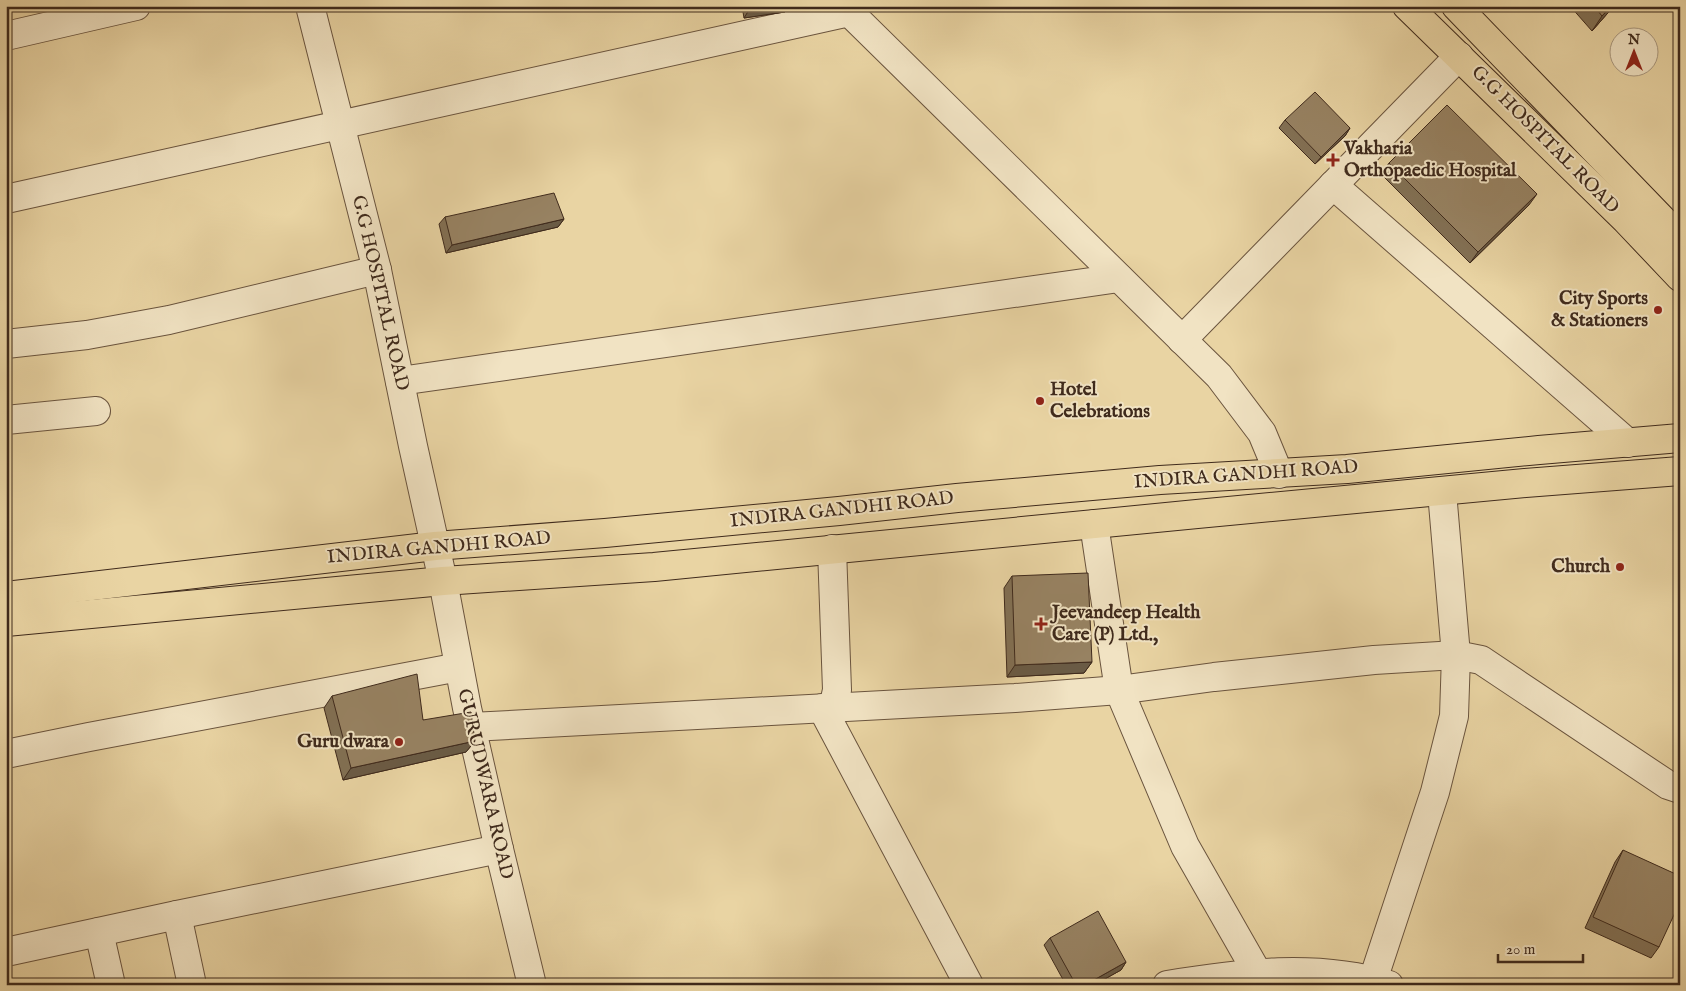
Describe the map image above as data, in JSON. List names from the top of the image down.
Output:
{
  "streets": {
    "main road": ["G.G HOSPITAL ROAD", "INDIRA GANDHI ROAD"],
    "street": ["GURUDWARA ROAD"]
  },
  "crossings": [
    ["G.G HOSPITAL ROAD", "INDIRA GANDHI ROAD"],
    ["G.G HOSPITAL ROAD", "GURUDWARA ROAD"],
    ["INDIRA GANDHI ROAD", "GURUDWARA ROAD"]
  ],
  "places": {
    "health": ["Vakharia Orthopaedic Hospital", "Jeevandeep Health Care (P) Ltd.,"],
    "other": [
      "City Sports & Stationers",
      "Hotel Celebrations",
      "Church",
      "Guru dwara"
    ]
  },
  "scale_bar": "20 m",
  "north": "top"
}
